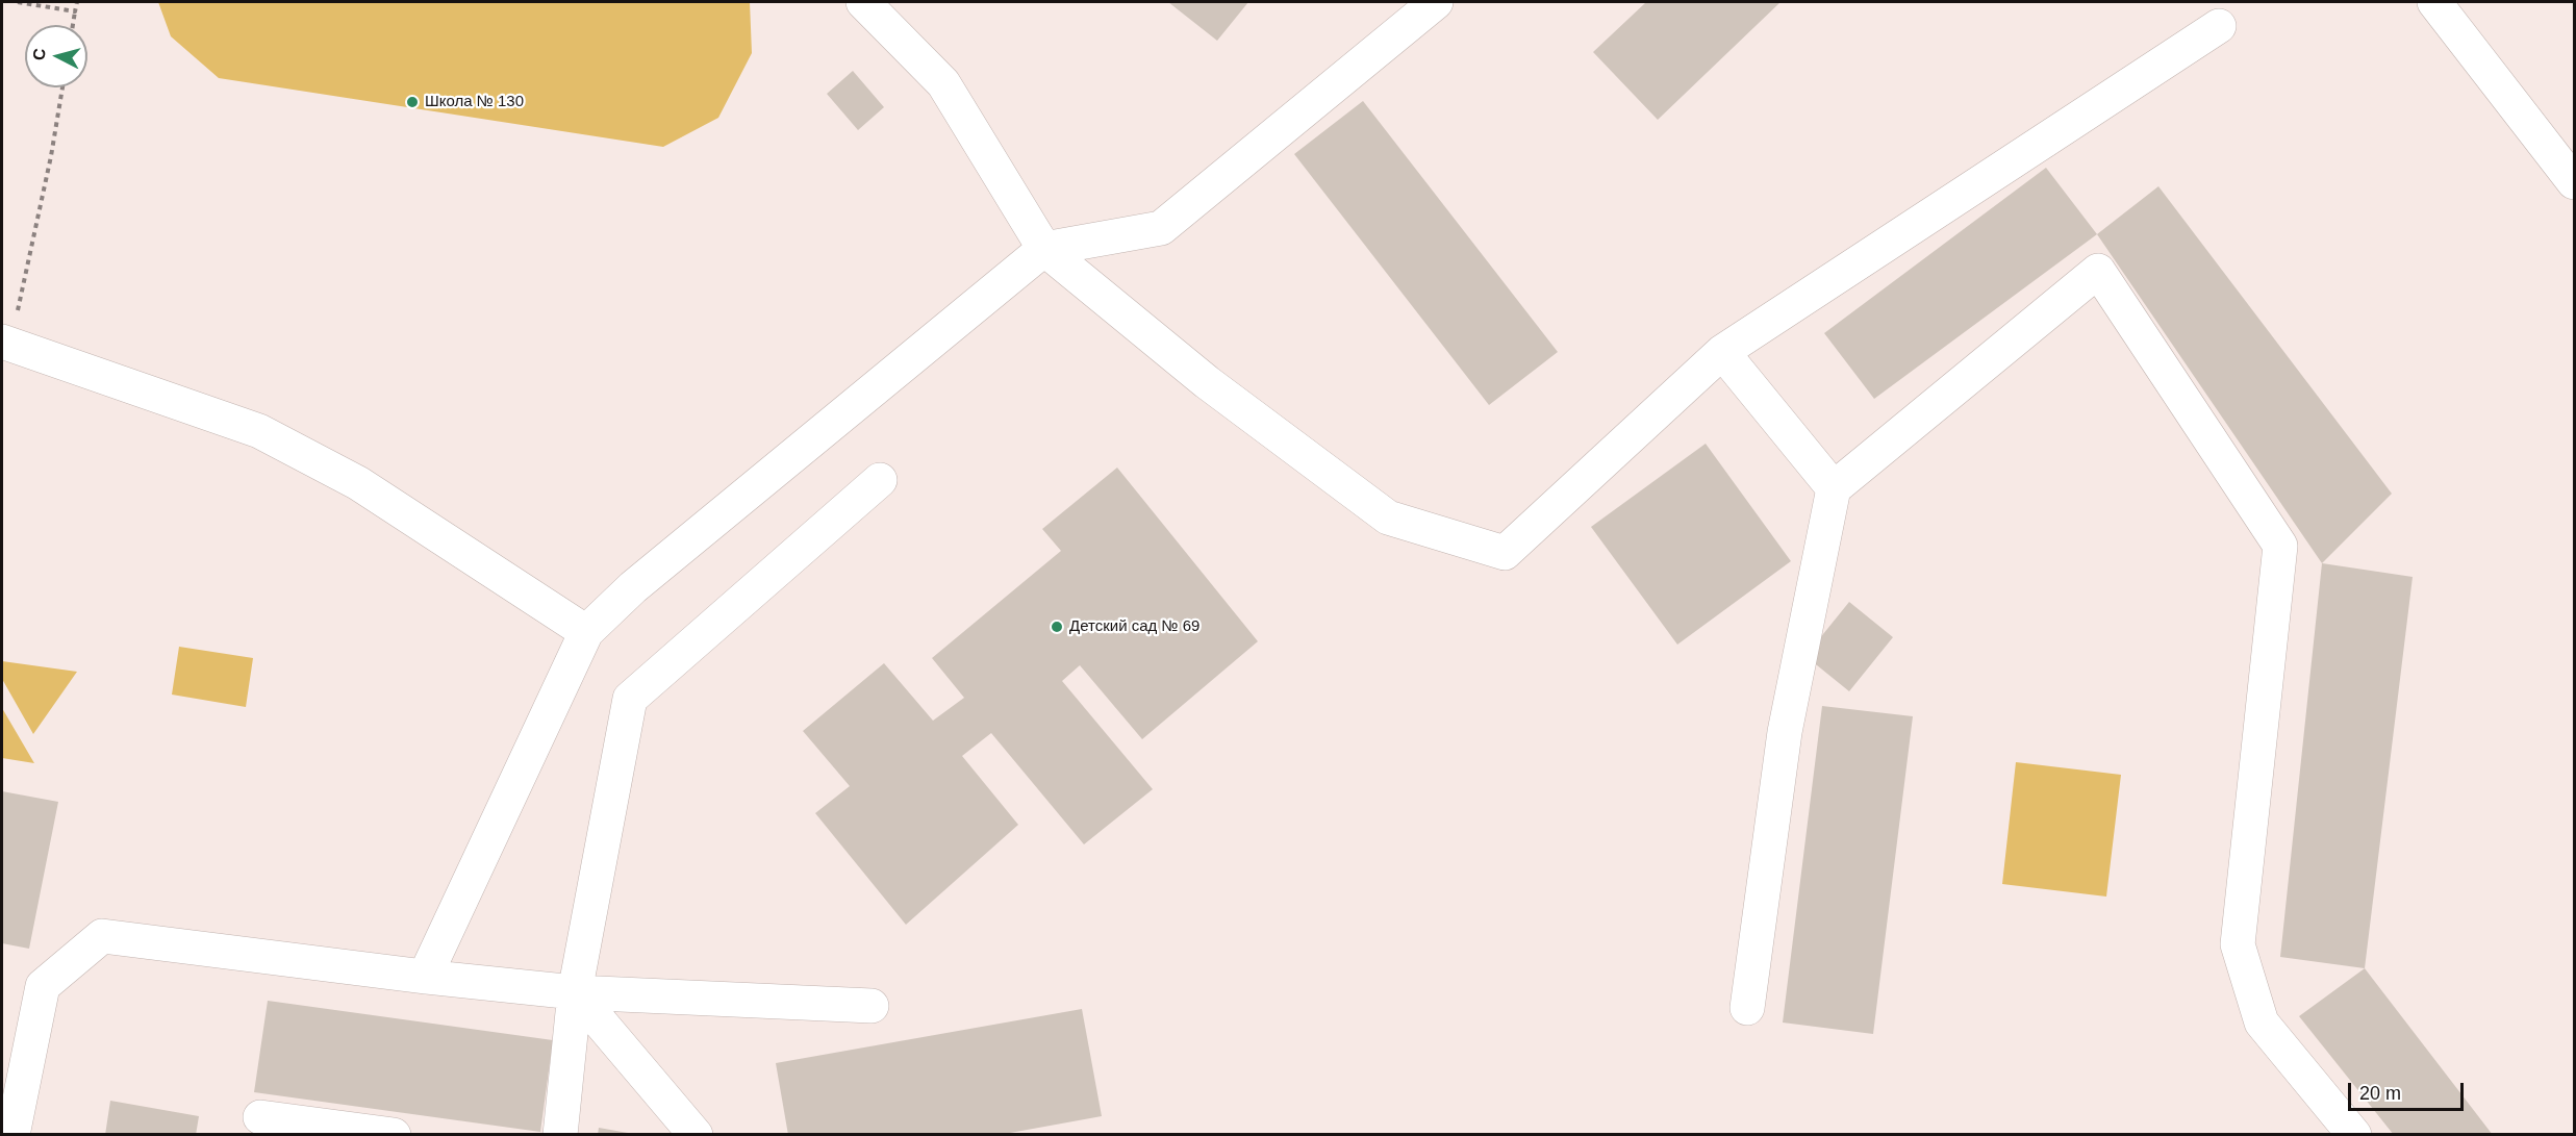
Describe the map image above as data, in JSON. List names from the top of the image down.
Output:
{
  "places": ["Школа № 130", "Детский сад № 69"],
  "scale_bar": "20 m",
  "north": "left"
}
